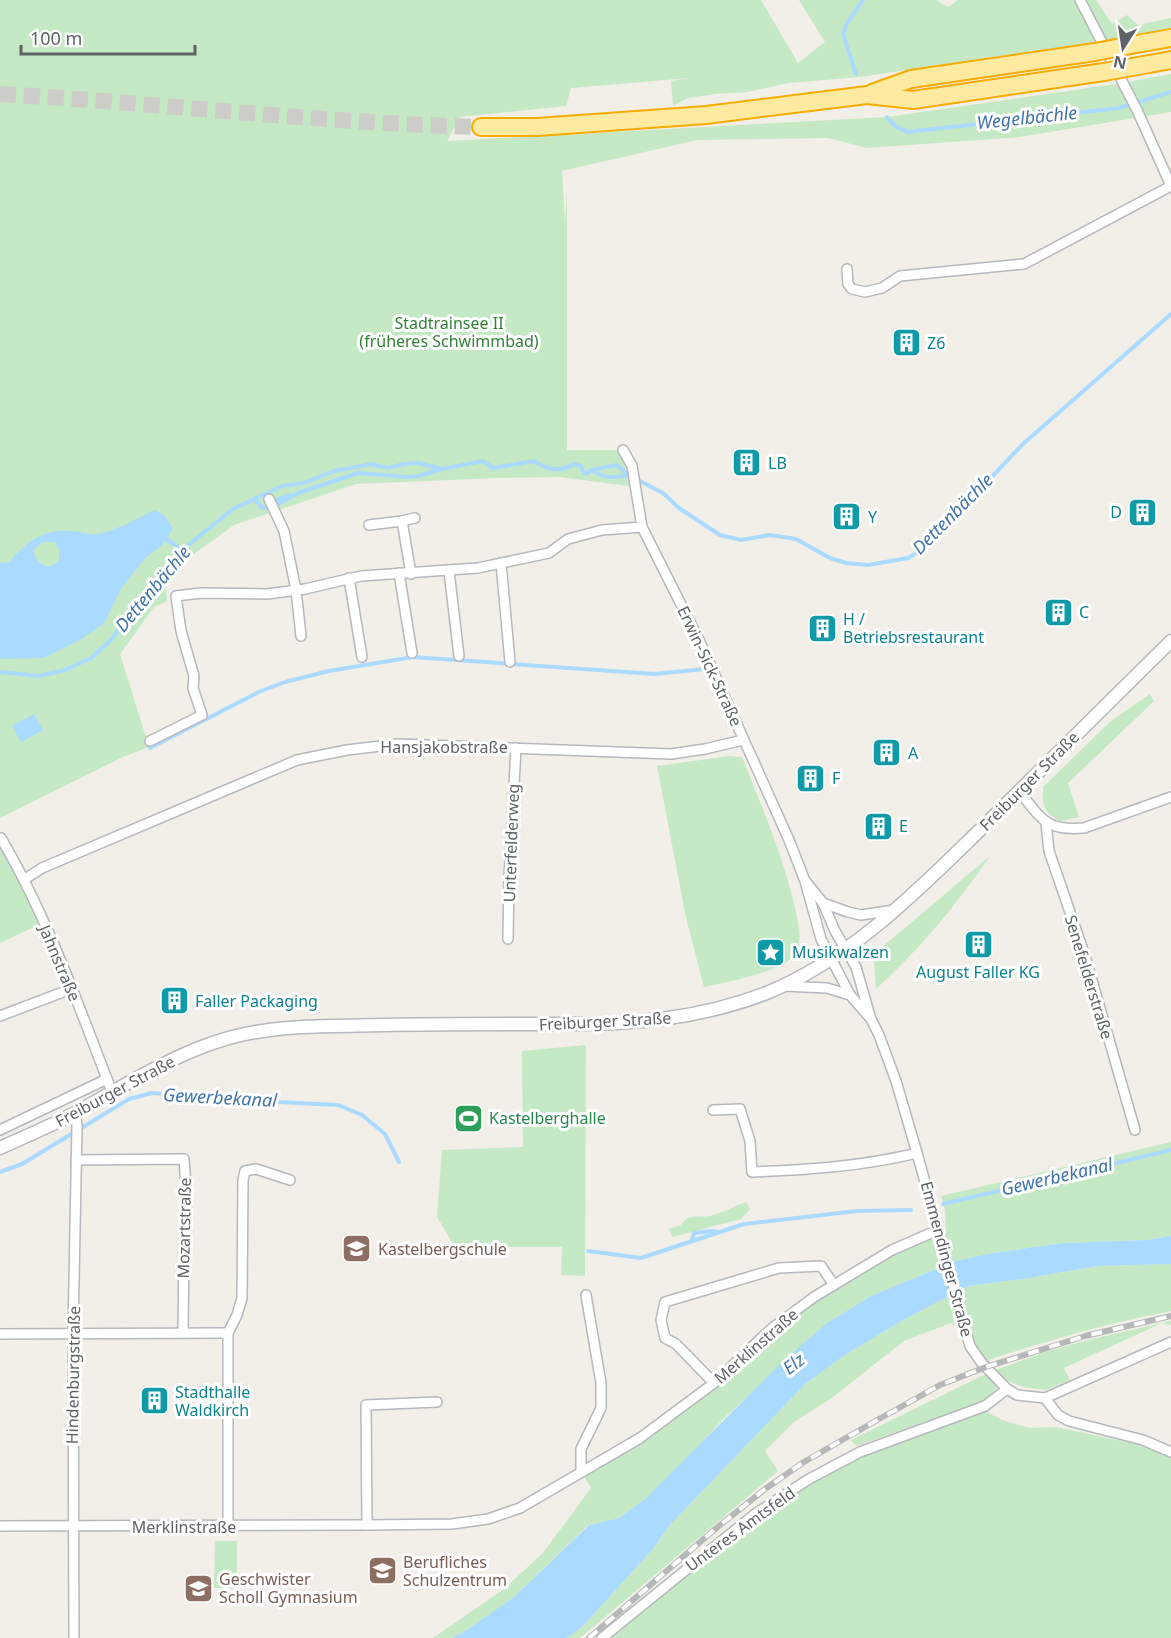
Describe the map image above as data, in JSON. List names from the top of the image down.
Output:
{
  "streets": {
    "street": [
      "Erwin-Sick-Straße",
      "Hansjakobstraße",
      "Freiburger Straße",
      "Unterfelderweg",
      "Jahnstraße",
      "Senefelderstraße",
      "Mozartstraße",
      "Emmendinger Straße",
      "Merklinstraße",
      "Hindenburgstraße",
      "Unteres Amtsfeld"
    ]
  },
  "crossings": [
    ["Erwin-Sick-Straße", "Hansjakobstraße"],
    ["Erwin-Sick-Straße", "Freiburger Straße"],
    ["Erwin-Sick-Straße", "Emmendinger Straße"],
    ["Hansjakobstraße", "Unterfelderweg"],
    ["Hansjakobstraße", "Jahnstraße"],
    ["Freiburger Straße", "Jahnstraße"],
    ["Freiburger Straße", "Emmendinger Straße"],
    ["Freiburger Straße", "Hindenburgstraße"],
    ["Mozartstraße", "Hindenburgstraße"],
    ["Emmendinger Straße", "Merklinstraße"],
    ["Emmendinger Straße", "Unteres Amtsfeld"],
    ["Merklinstraße", "Hindenburgstraße"]
  ],
  "water": [
    "Wegelbächle",
    "Dettenbächle",
    "Gewerbekanal",
    "Elz"
  ],
  "parks": ["Stadtrainsee II (früheres Schwimmbad)"],
  "places": {
    "building": [
      "Z6",
      "LB",
      "D",
      "Y",
      "C",
      "H / Betriebsrestaurant",
      "A",
      "F",
      "E",
      "August Faller KG",
      "Faller Packaging",
      "Stadthalle Waldkirch"
    ],
    "place": ["Musikwalzen"],
    "sports": ["Kastelberghalle"],
    "school or university": ["Kastelbergschule", "Berufliches Schulzentrum", "Geschwister Scholl Gymnasium"]
  },
  "scale_bar": "100 m",
  "north": "bottom"
}
